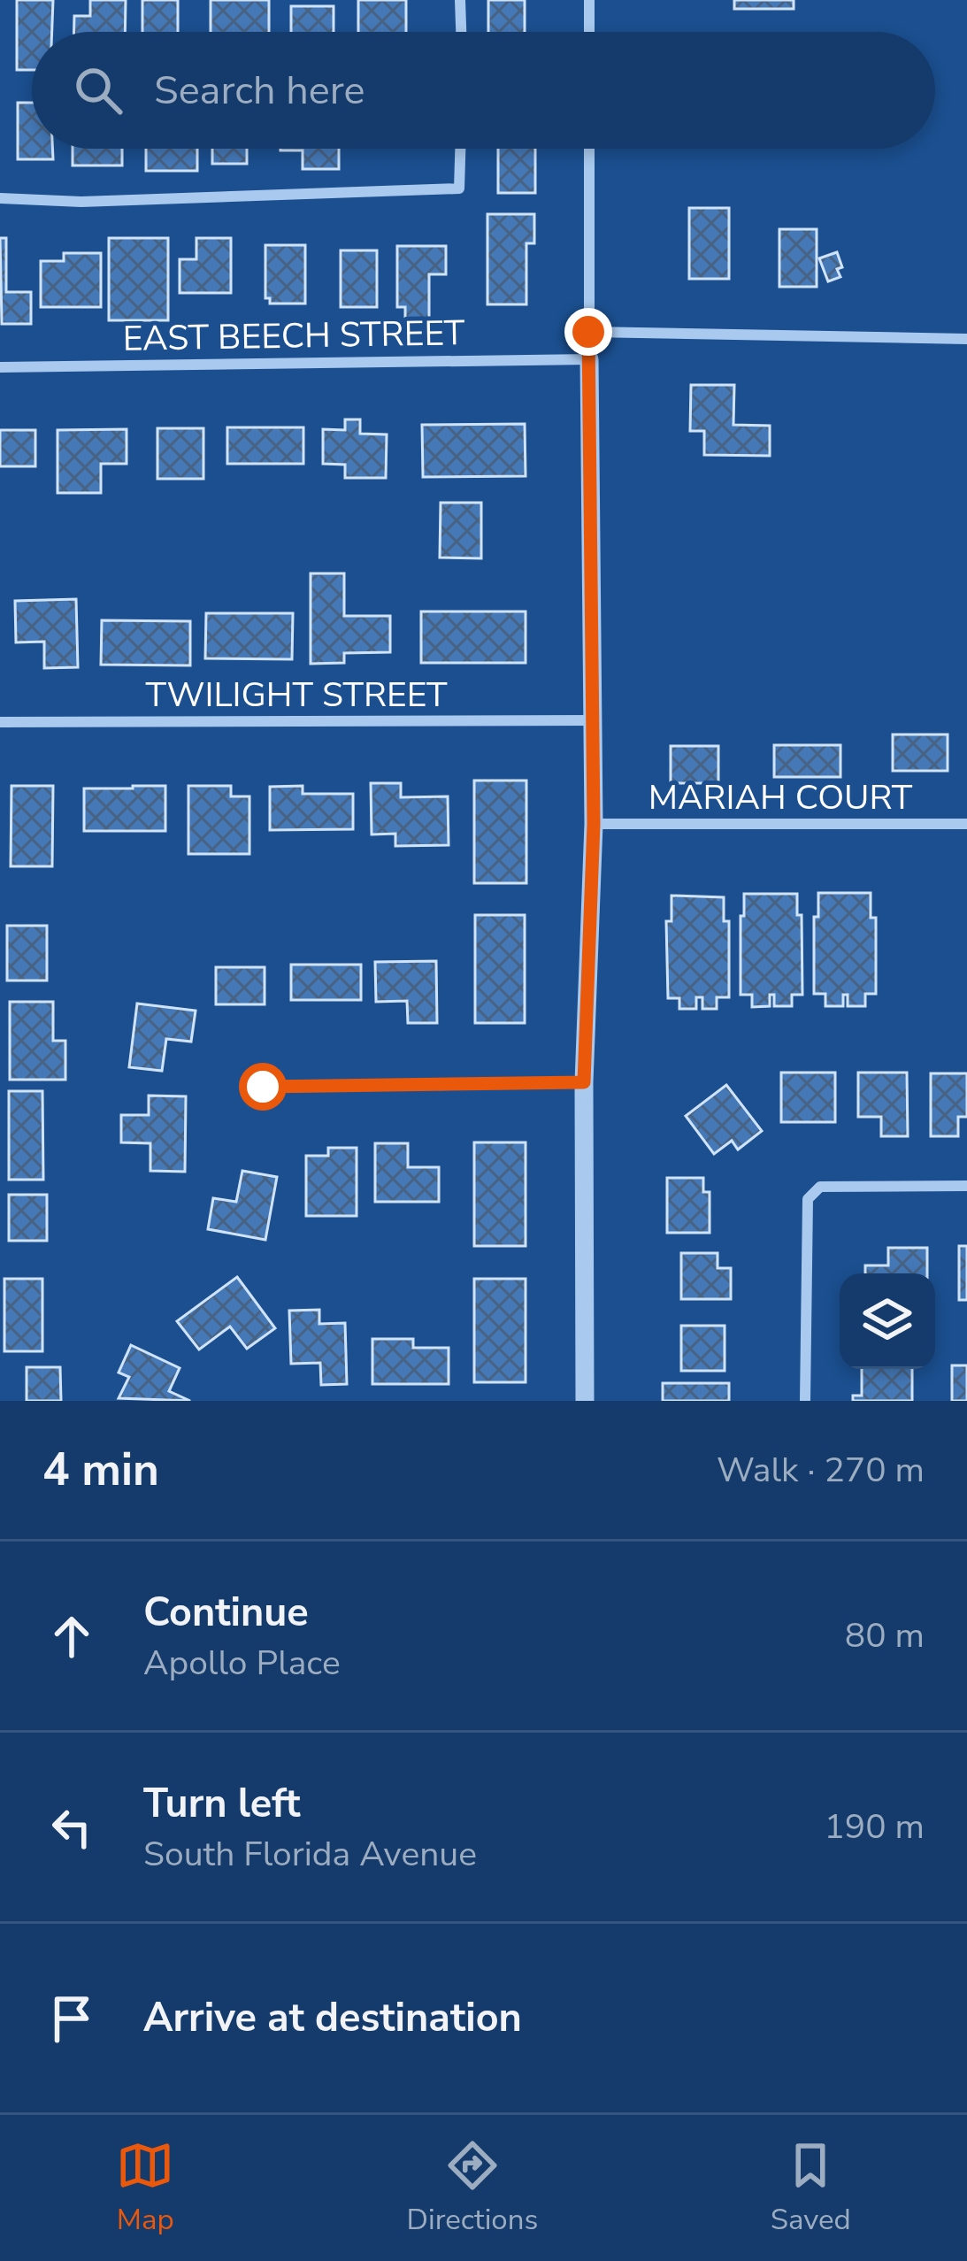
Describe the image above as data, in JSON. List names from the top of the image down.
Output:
{
  "streets": {
    "street": ["EAST BEECH STREET", "TWILIGHT STREET", "MARIAH COURT"]
  },
  "page": {
    "search": "Search here",
    "heading": ["4 min", "Walk · 270 m"],
    "list": [
      ["Continue", "Apollo Place", "80 m"],
      ["Turn left", "South Florida Avenue", "190 m"],
      "Arrive at destination"
    ],
    "nav": ["Map", "Directions", "Saved"]
  }
}
